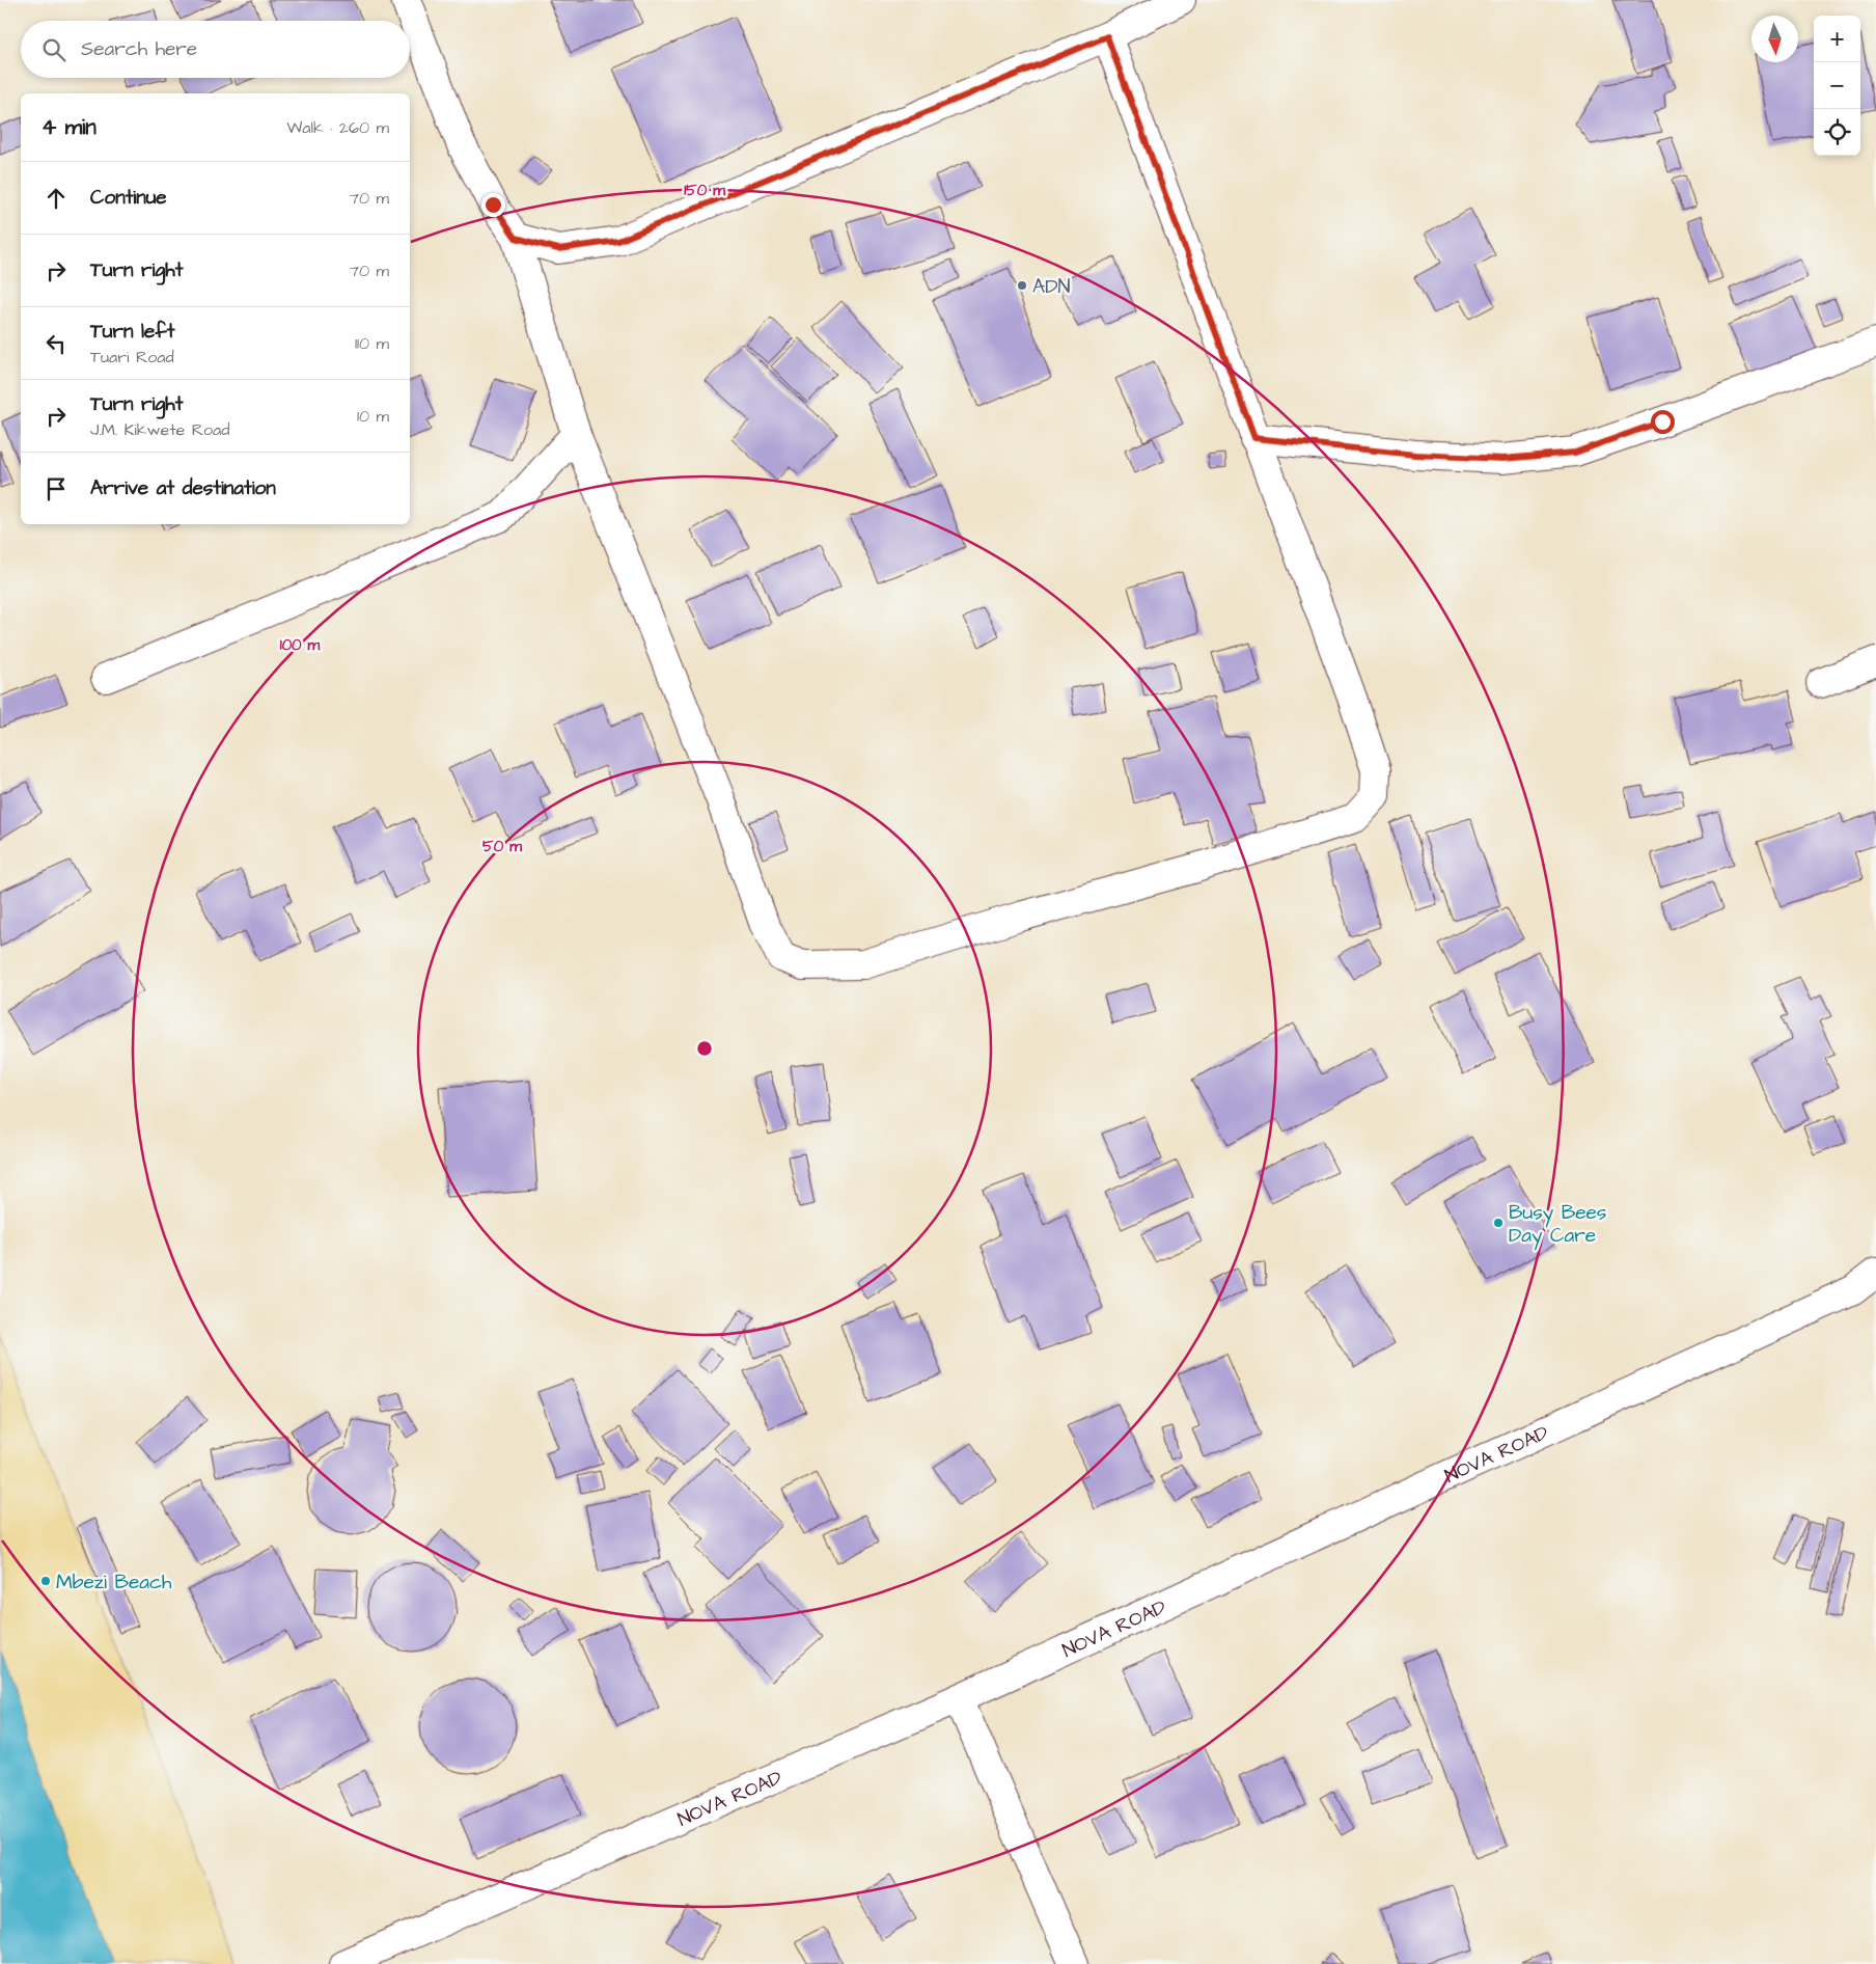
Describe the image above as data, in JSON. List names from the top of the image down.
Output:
{
  "streets": {
    "street": ["NOVA ROAD"]
  },
  "places": ["ADN", "Busy Bees Day Care", "Mbezi Beach"],
  "north": "bottom",
  "page": {
    "map_buttons": ["+", "−"],
    "search": "Search here",
    "heading": ["4 min", "Walk · 260 m"],
    "list": [
      ["Continue", "70 m"],
      ["Turn right", "70 m"],
      ["Turn left", "Tuari Road", "110 m"],
      ["Turn right", "J.M. Kikwete Road", "10 m"],
      "Arrive at destination"
    ]
  },
  "rings": ["150 m", "100 m", "50 m"]
}
